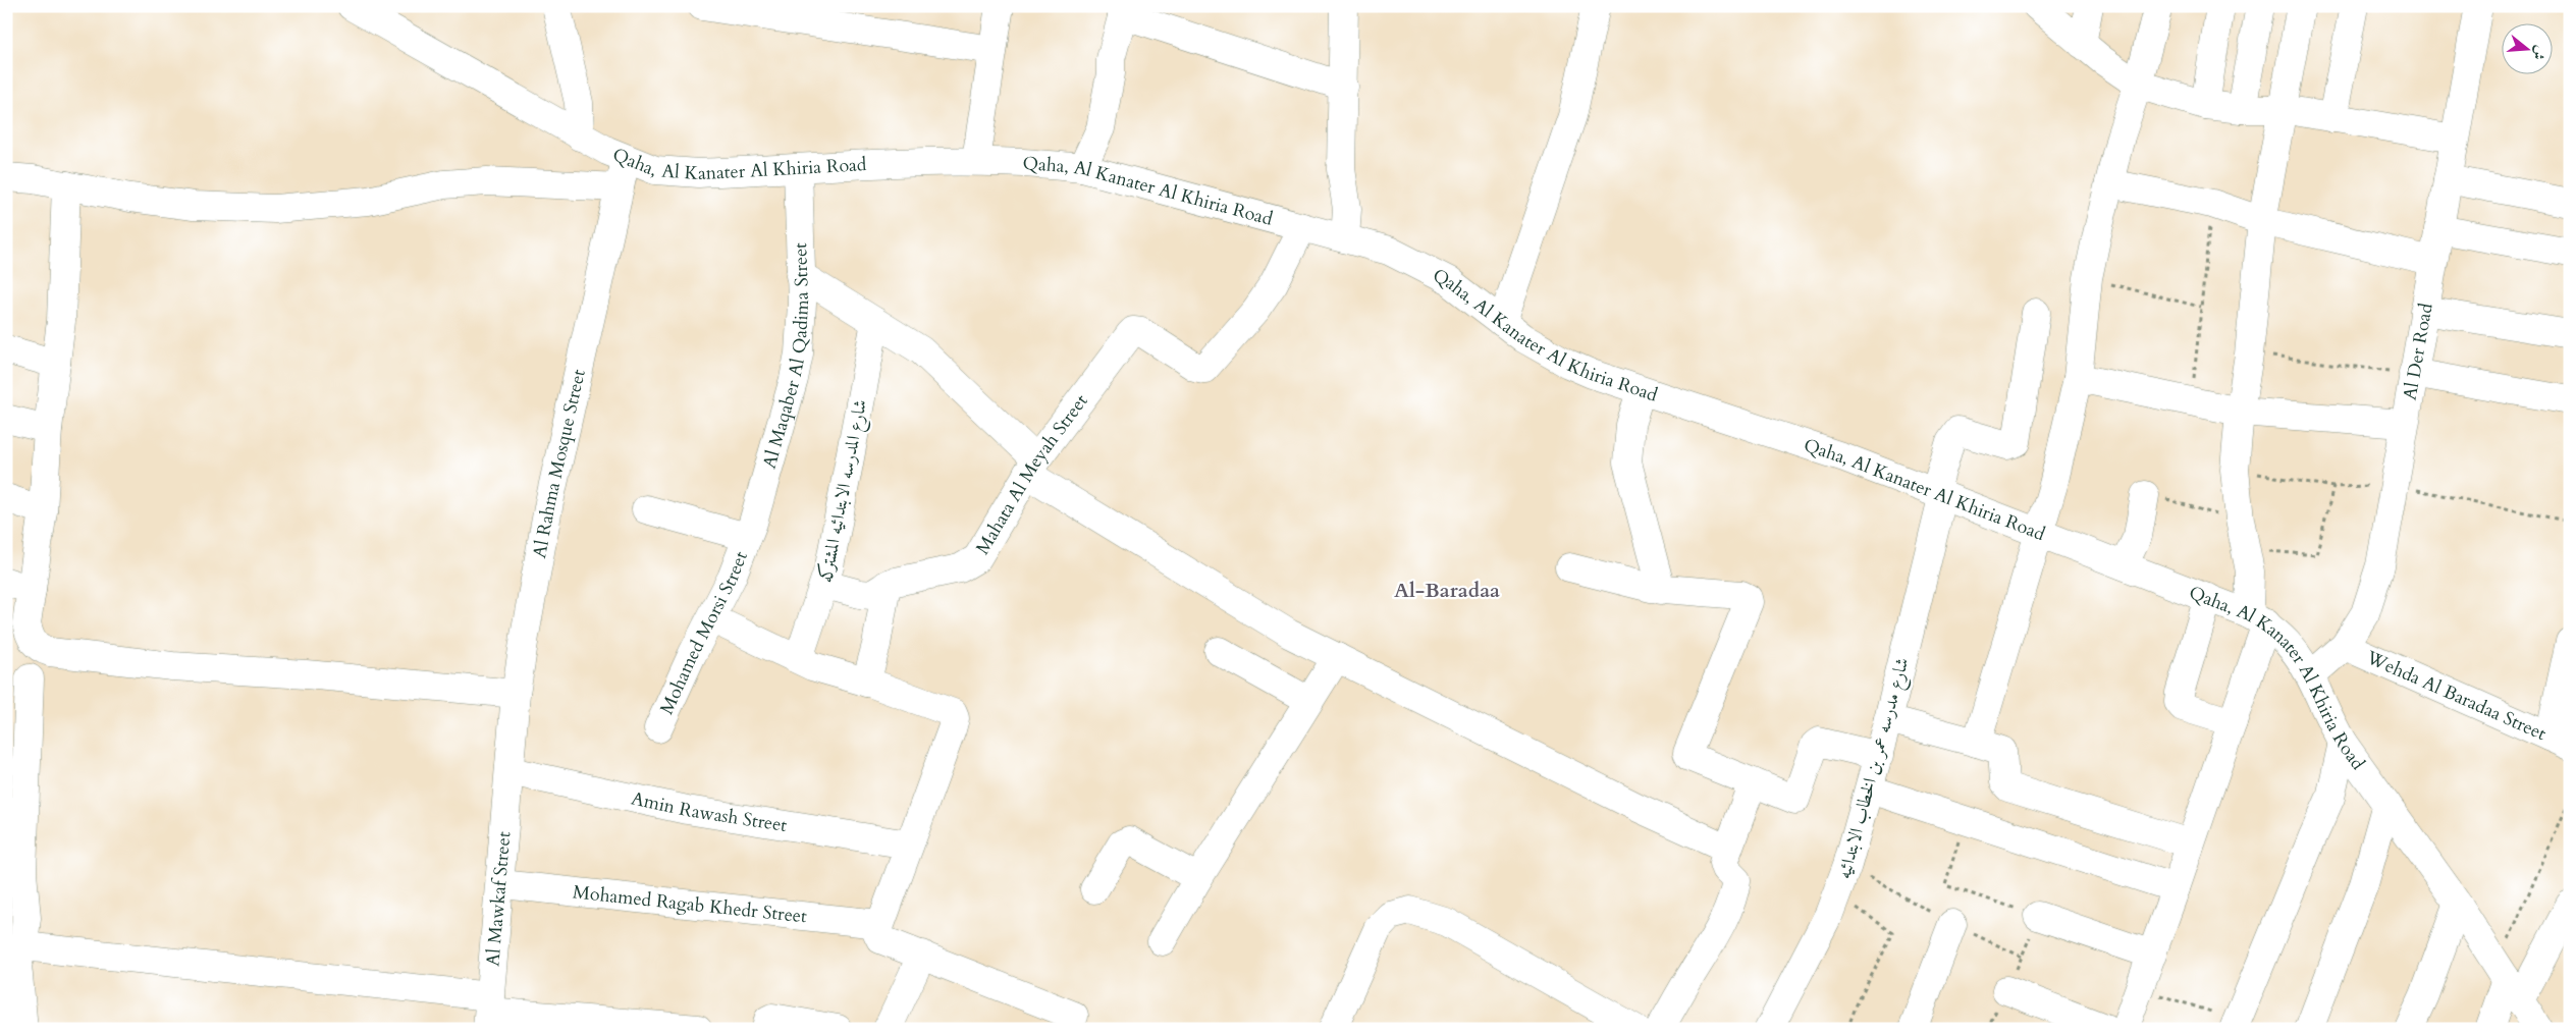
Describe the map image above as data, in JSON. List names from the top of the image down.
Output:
{
  "streets": {
    "street": [
      "Qaha, Al Kanater Al Khiria Road",
      "Al Der Road",
      "Al Maqaber Al Qadima Street",
      "Al Rahma Mosque Street",
      "Mahata Al Meyah Street",
      "شارع المدرسه الابتدائيه المشتركه",
      "Mohamed Morsi Street",
      "Wehda Al Baradaa Street",
      "شارع مدرسه عمر بن الخطاب الابتدائيه",
      "Amin Rawash Street",
      "Al Mawkaf Street",
      "Mohamed Ragab Khedr Street"
    ]
  },
  "crossings": [
    ["Qaha, Al Kanater Al Khiria Road", "Al Der Road"],
    ["Qaha, Al Kanater Al Khiria Road", "Al Maqaber Al Qadima Street"],
    ["Qaha, Al Kanater Al Khiria Road", "Al Rahma Mosque Street"],
    ["Qaha, Al Kanater Al Khiria Road", "Mahata Al Meyah Street"],
    ["Qaha, Al Kanater Al Khiria Road", "شارع مدرسه عمر بن الخطاب الابتدائيه"],
    ["Al Der Road", "Wehda Al Baradaa Street"],
    ["Al Maqaber Al Qadima Street", "Mohamed Morsi Street"],
    ["Al Rahma Mosque Street", "Amin Rawash Street"],
    ["Al Rahma Mosque Street", "Al Mawkaf Street"],
    ["Mahata Al Meyah Street", "شارع المدرسه الابتدائيه المشتركه"],
    ["Amin Rawash Street", "Al Mawkaf Street"],
    ["Al Mawkaf Street", "Mohamed Ragab Khedr Street"]
  ],
  "districts": ["Al-Baradaa"],
  "north": "right"
}
